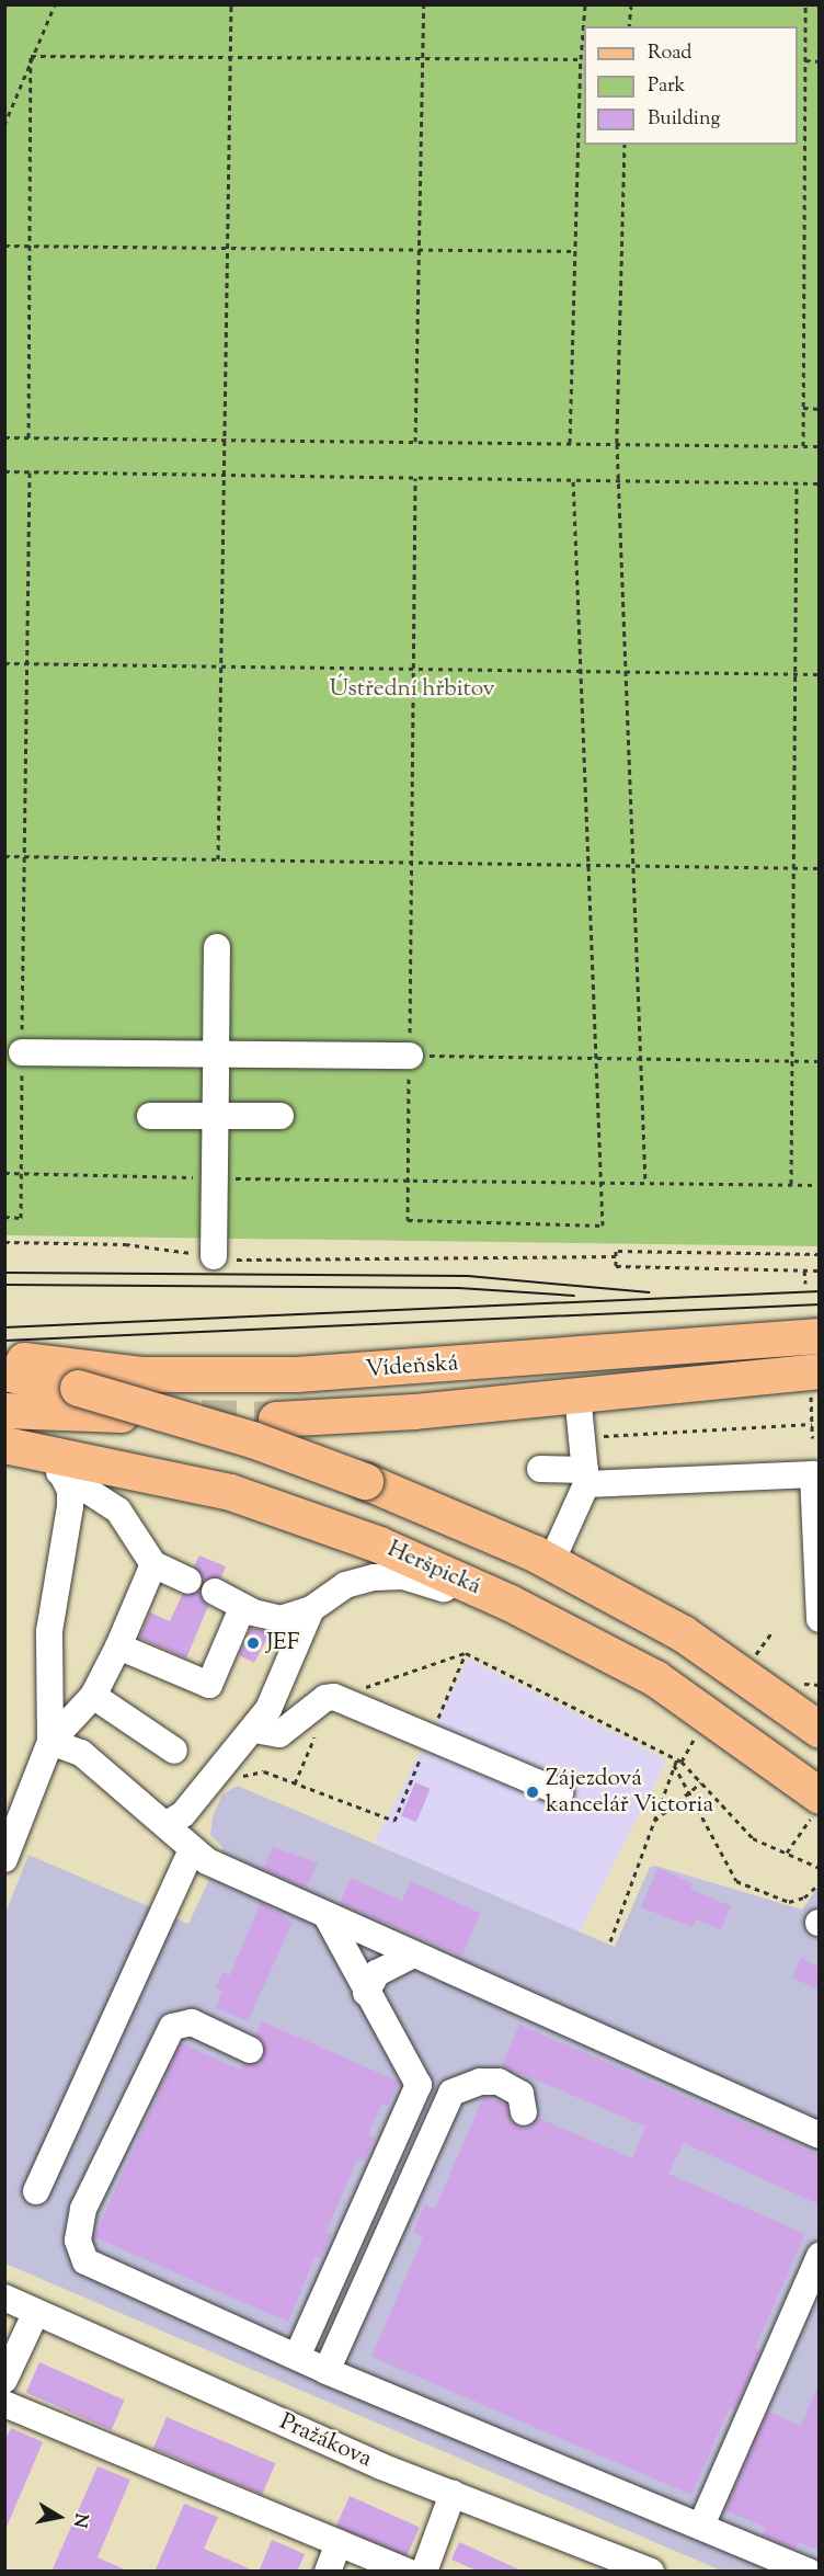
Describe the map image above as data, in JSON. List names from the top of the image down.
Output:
{
  "streets": {
    "highway": ["Heršpická"],
    "main road": ["Vídeňská"],
    "street": ["Pražákova"]
  },
  "parks": ["Ústřední hřbitov"],
  "places": ["JEF", "Zájezdová kancelář Victoria"],
  "legend": ["Road", "Park", "Building"],
  "north": "right"
}
